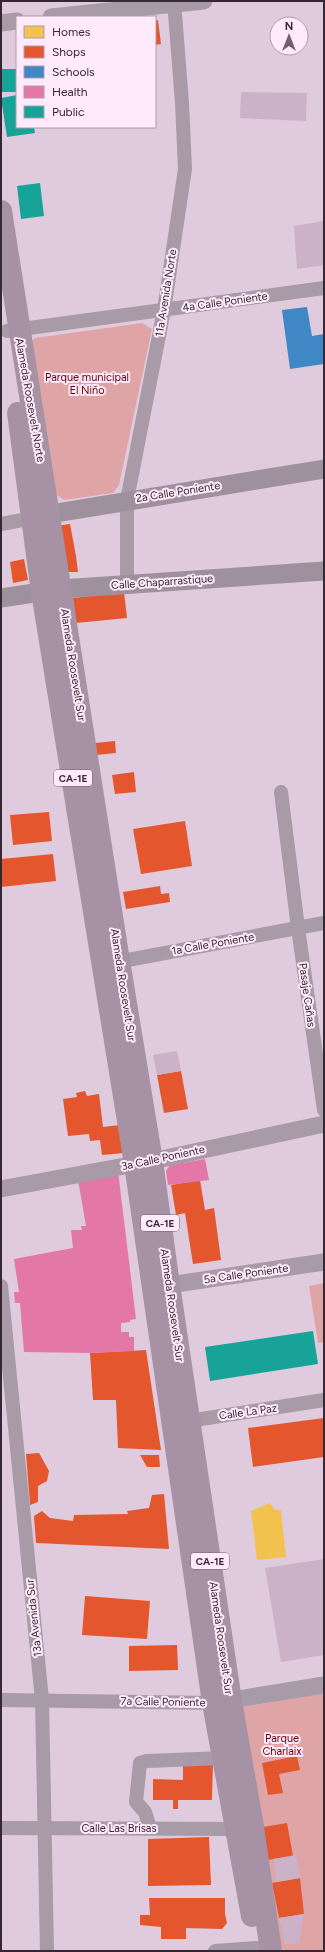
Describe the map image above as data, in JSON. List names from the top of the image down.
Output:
{
  "streets": {
    "highway": ["Alameda Roosevelt Norte", "Alameda Roosevelt Sur", "CA-1E"],
    "main road": ["2a Calle Poniente", "Calle Chaparrastique"],
    "street": [
      "11a Avenida Norte",
      "4a Calle Poniente",
      "1a Calle Poniente",
      "Pasaje Cañas",
      "3a Calle Poniente",
      "5a Calle Poniente",
      "Calle La Paz",
      "13a Avenida Sur",
      "7a Calle Poniente",
      "Calle Las Brisas"
    ]
  },
  "crossings": [
    ["11a Avenida Norte", "4a Calle Poniente"],
    ["11a Avenida Norte", "2a Calle Poniente"],
    ["11a Avenida Norte", "Calle Chaparrastique"],
    ["4a Calle Poniente", "Alameda Roosevelt Norte"],
    ["Alameda Roosevelt Norte", "2a Calle Poniente"],
    ["Alameda Roosevelt Norte", "Calle Chaparrastique"],
    ["Alameda Roosevelt Norte", "Alameda Roosevelt Sur"],
    ["Calle Chaparrastique", "Alameda Roosevelt Sur"],
    ["Alameda Roosevelt Sur", "1a Calle Poniente"],
    ["Alameda Roosevelt Sur", "3a Calle Poniente"],
    ["Alameda Roosevelt Sur", "5a Calle Poniente"],
    ["Alameda Roosevelt Sur", "Calle La Paz"],
    ["Alameda Roosevelt Sur", "7a Calle Poniente"],
    ["Alameda Roosevelt Sur", "Calle Las Brisas"],
    ["1a Calle Poniente", "Pasaje Cañas"],
    ["13a Avenida Sur", "7a Calle Poniente"],
    ["13a Avenida Sur", "Calle Las Brisas"]
  ],
  "parks": ["Parque municipal El Niño", "Parque Charlaix"],
  "legend": [
    "Homes",
    "Shops",
    "Schools",
    "Health",
    "Public"
  ],
  "north": "top"
}
